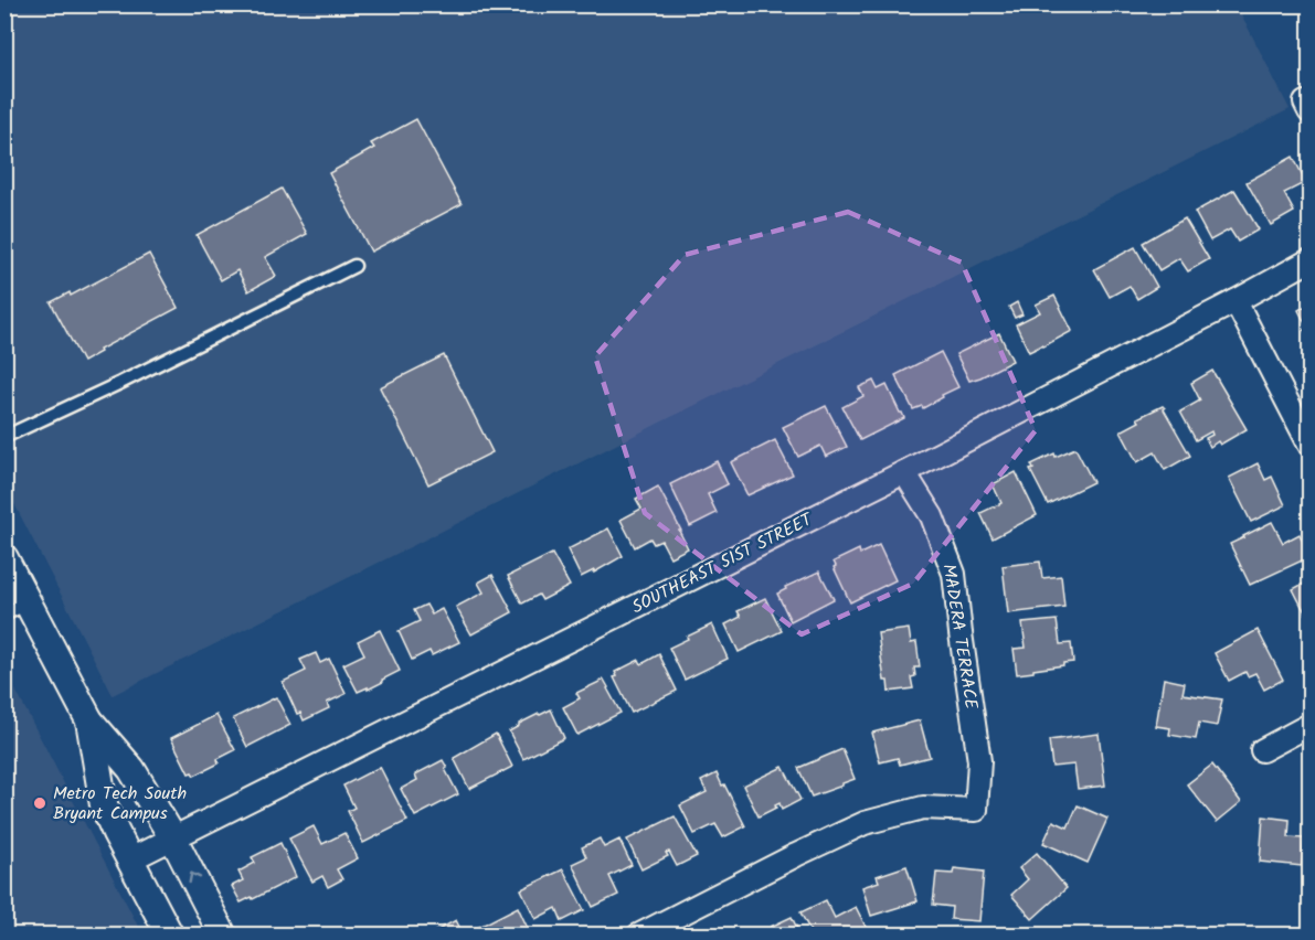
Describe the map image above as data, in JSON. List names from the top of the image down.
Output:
{
  "streets": {
    "street": ["SOUTHEAST 51ST STREET", "MADERA TERRACE"]
  },
  "crossings": [
    ["SOUTHEAST 51ST STREET", "MADERA TERRACE"]
  ],
  "places": ["Metro Tech South Bryant Campus"]
}
